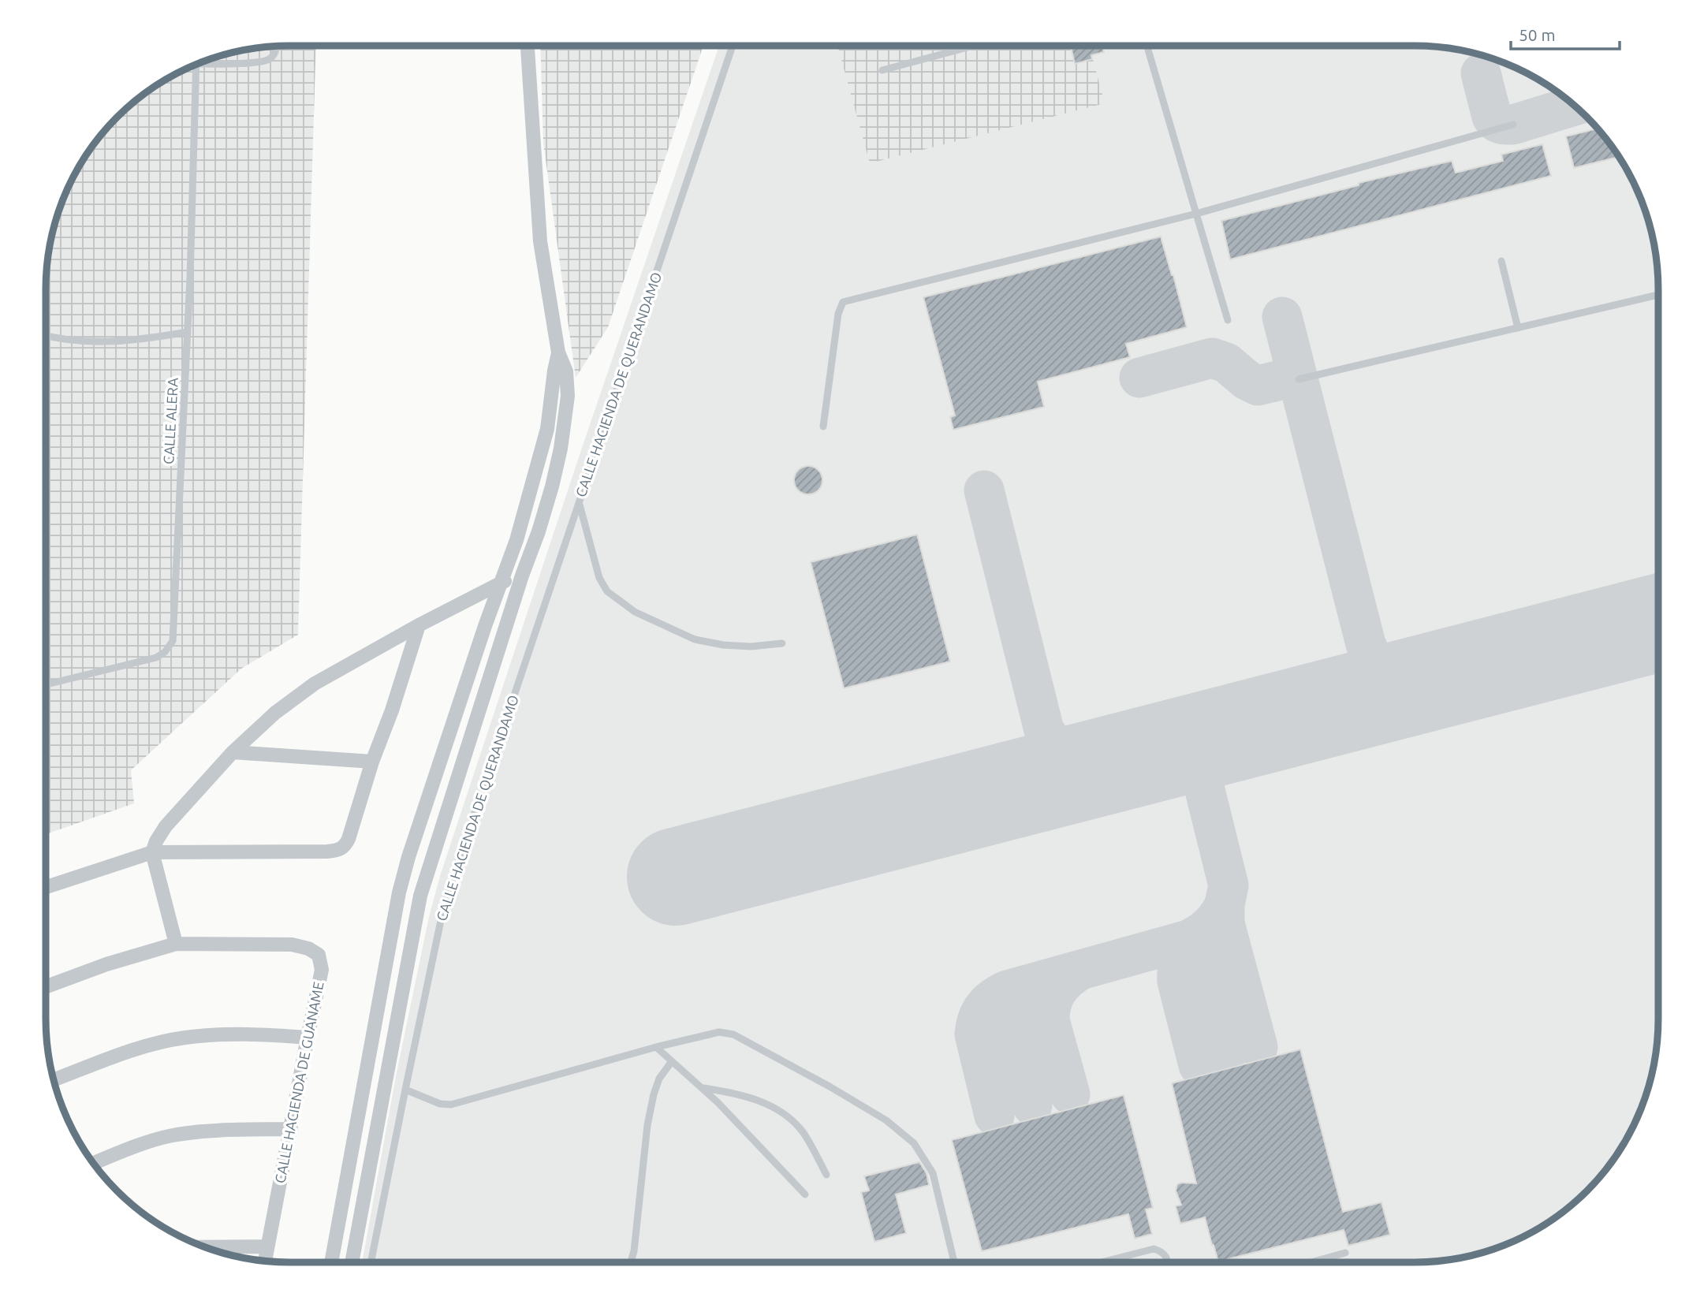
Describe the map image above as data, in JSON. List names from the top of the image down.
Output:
{
  "streets": {
    "street": ["CALLE HACIENDA DE QUERANDAMO", "CALLE HACIENDA DE GUANAME"],
    "lane": ["CALLE ALERA"]
  },
  "scale_bar": "50 m"
}
